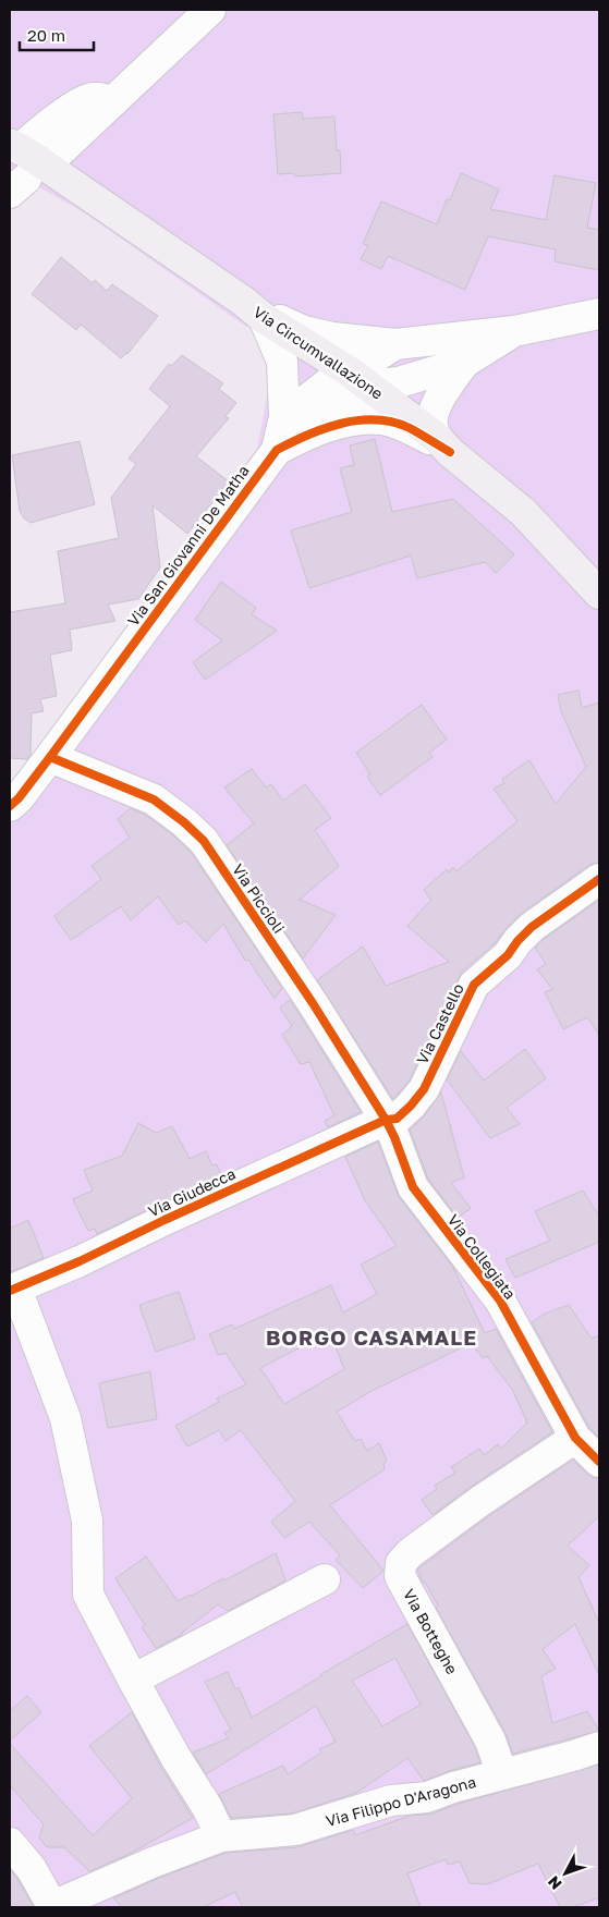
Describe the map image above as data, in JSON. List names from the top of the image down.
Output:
{
  "streets": {
    "main road": ["Via Circumvallazione"],
    "street": [
      "Via San Giovanni De Matha",
      "Via Piccioli",
      "Via Castello",
      "Via Giudecca",
      "Via Collegiata",
      "Via Botteghe",
      "Via Filippo D'Aragona"
    ]
  },
  "crossings": [
    ["Via Circumvallazione", "Via San Giovanni De Matha"],
    ["Via San Giovanni De Matha", "Via Piccioli"],
    ["Via Piccioli", "Via Castello"],
    ["Via Piccioli", "Via Giudecca"],
    ["Via Piccioli", "Via Collegiata"],
    ["Via Castello", "Via Giudecca"],
    ["Via Castello", "Via Collegiata"],
    ["Via Giudecca", "Via Collegiata"],
    ["Via Collegiata", "Via Botteghe"],
    ["Via Botteghe", "Via Filippo D'Aragona"]
  ],
  "districts": ["BORGO CASAMALE"],
  "scale_bar": "20 m",
  "north": "bottom left"
}
